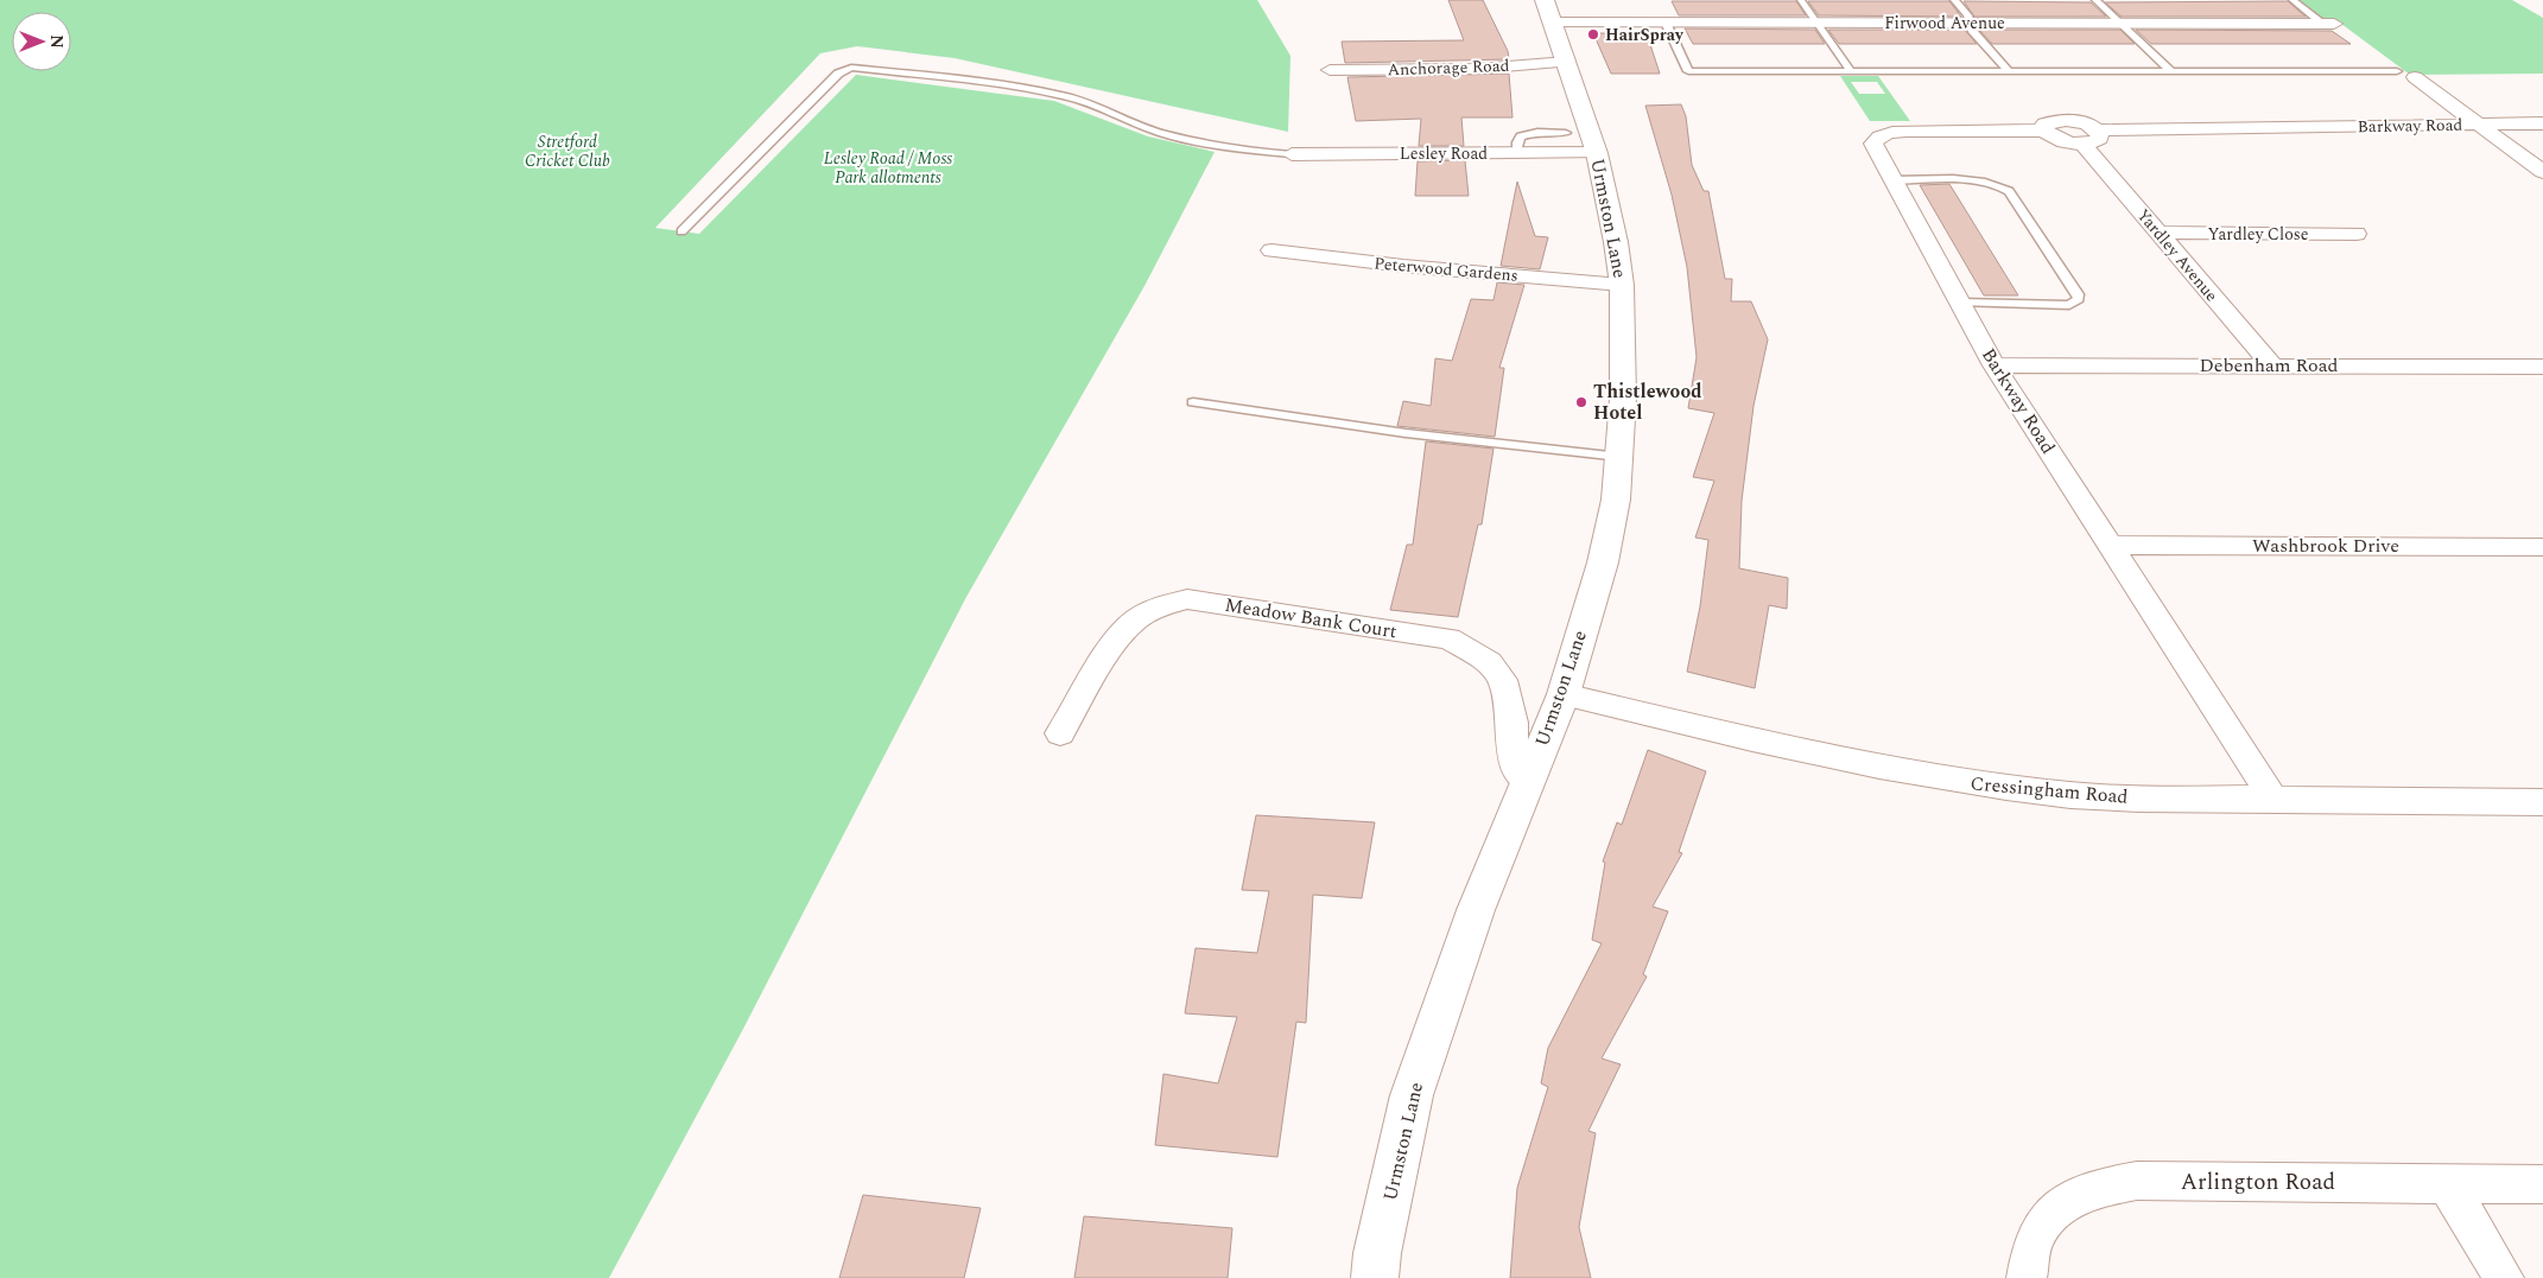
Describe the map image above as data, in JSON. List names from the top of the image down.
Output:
{
  "streets": {
    "main road": ["Urmston Lane"],
    "street": [
      "Firwood Avenue",
      "Anchorage Road",
      "Barkway Road",
      "Lesley Road",
      "Yardley Close",
      "Yardley Avenue",
      "Peterwood Gardens",
      "Debenham Road",
      "Washbrook Drive",
      "Meadow Bank Court",
      "Cressingham Road",
      "Arlington Road"
    ]
  },
  "crossings": [
    ["Firwood Avenue", "Urmston Lane"],
    ["Anchorage Road", "Urmston Lane"],
    ["Barkway Road", "Yardley Avenue"],
    ["Barkway Road", "Debenham Road"],
    ["Barkway Road", "Washbrook Drive"],
    ["Barkway Road", "Cressingham Road"],
    ["Lesley Road", "Urmston Lane"],
    ["Urmston Lane", "Peterwood Gardens"],
    ["Urmston Lane", "Meadow Bank Court"],
    ["Urmston Lane", "Cressingham Road"],
    ["Yardley Close", "Yardley Avenue"],
    ["Yardley Avenue", "Debenham Road"]
  ],
  "parks": ["Stretford Cricket Club", "Lesley Road / Moss Park allotments"],
  "places": ["HairSpray", "Thistlewood Hotel"],
  "north": "right"
}
